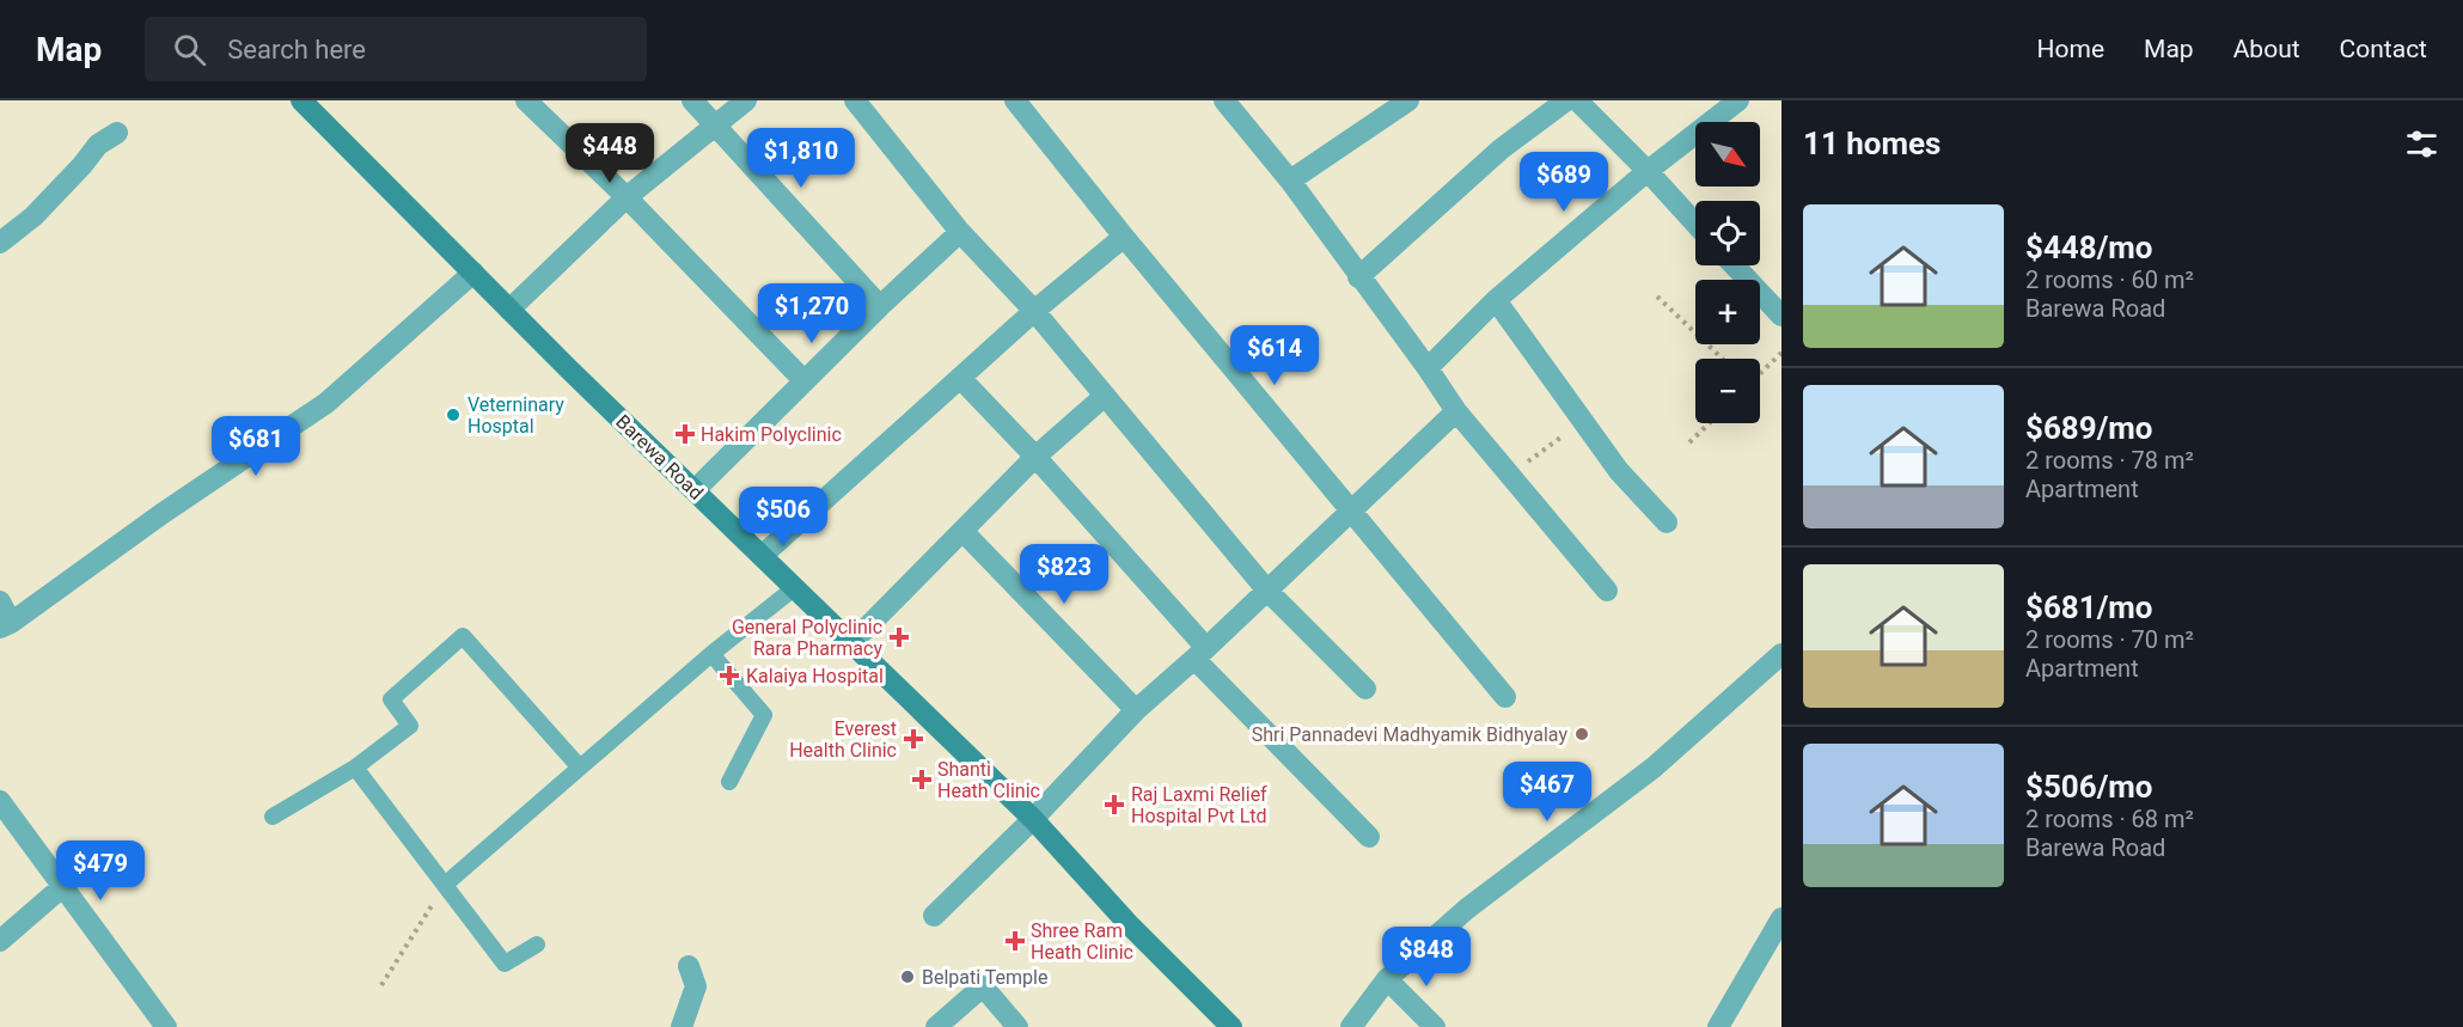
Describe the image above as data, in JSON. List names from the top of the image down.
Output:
{
  "streets": {
    "main road": ["Barewa Road"]
  },
  "places": {
    "other": ["Veterninary Hosptal", "Shri Pannadevi Madhyamik Bidhyalay", "Belpati Temple"],
    "health": [
      "Hakim Polyclinic",
      "General Polyclinic Rara Pharmacy",
      "Kalaiya Hospital",
      "Everest Health Clinic",
      "Shanti Heath Clinic",
      "Raj Laxmi Relief Hospital Pvt Ltd",
      "Shree Ram Heath Clinic"
    ]
  },
  "north": "bottom right",
  "page": {
    "header": "Map",
    "search": "Search here",
    "nav": [
      "Home",
      "Map",
      "About",
      "Contact"
    ],
    "heading": "11 homes",
    "map_buttons": ["+", "−"],
    "price": [
      "$448",
      "$1,810",
      "$689",
      "$1,270",
      "$614",
      "$681",
      "$506",
      "$823",
      "$467",
      "$479",
      "$848"
    ],
    "list": [
      {
        "name": "$448/mo",
        "note": "2 rooms · 60 m² · Barewa Road"
      },
      {
        "name": "$689/mo",
        "note": "2 rooms · 78 m² · Apartment"
      },
      {
        "name": "$681/mo",
        "note": "2 rooms · 70 m² · Apartment"
      },
      {
        "name": "$506/mo",
        "note": "2 rooms · 68 m² · Barewa Road"
      }
    ]
  }
}
